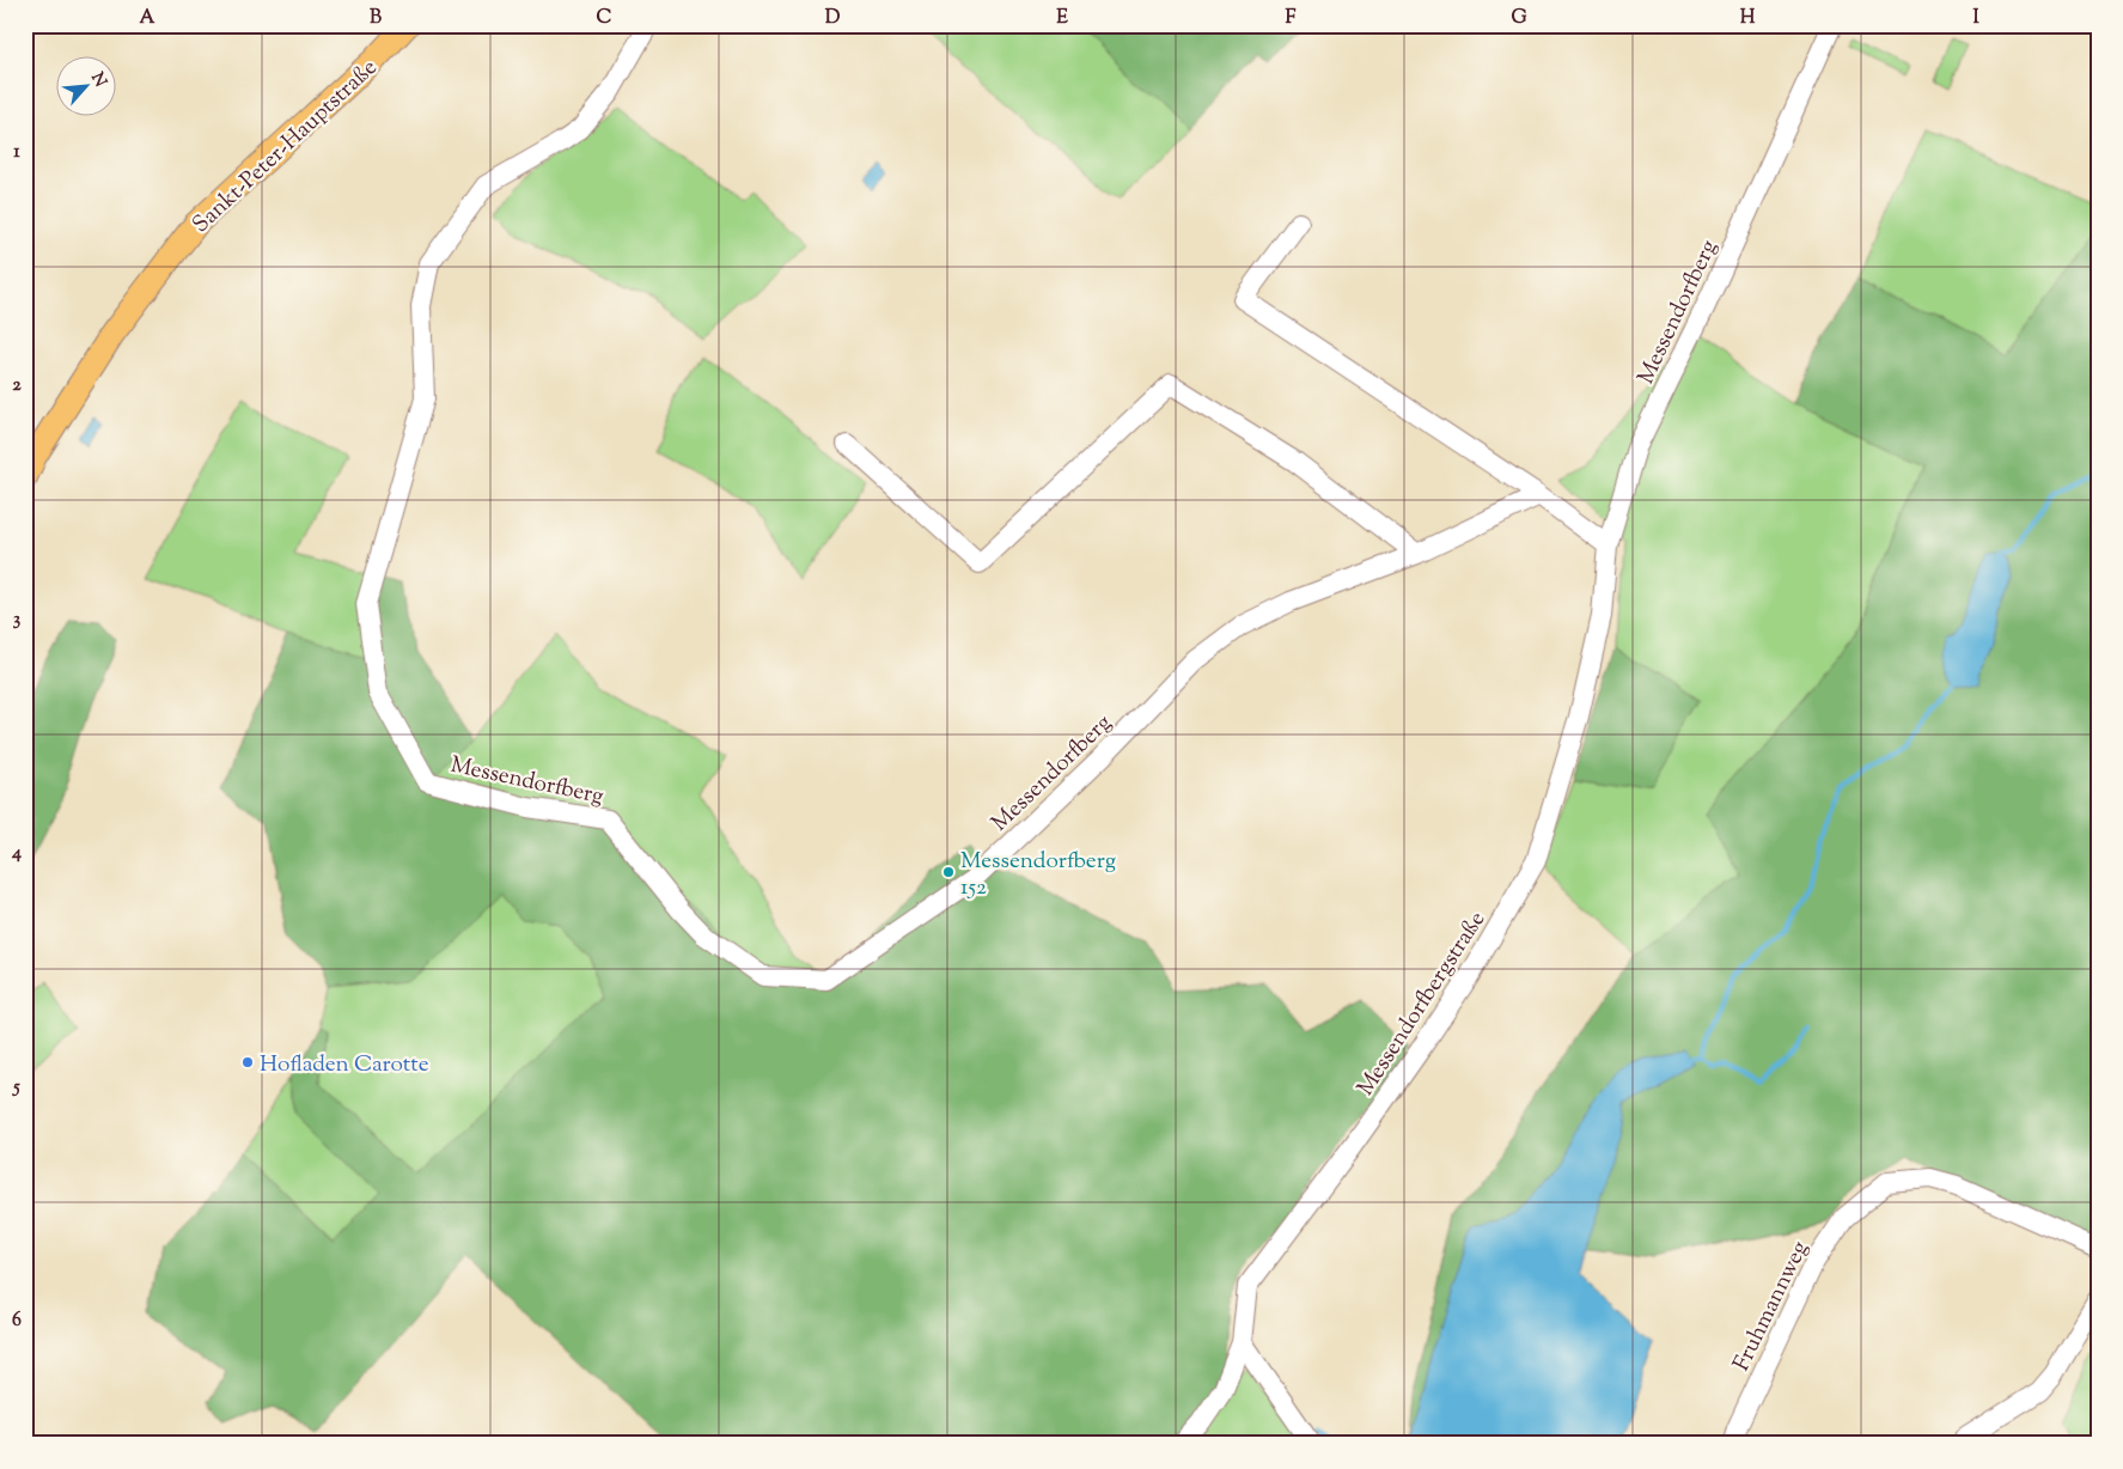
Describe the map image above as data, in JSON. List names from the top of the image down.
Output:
{
  "streets": {
    "main road": ["Sankt-Peter-Hauptstraße"],
    "street": ["Messendorfberg", "Messendorfbergstraße", "Fruhmannweg"]
  },
  "crossings": [
    ["Messendorfberg", "Messendorfbergstraße"]
  ],
  "places": ["Messendorfberg 152", "Hofladen Carotte"],
  "north": "top right",
  "grid": {
    "columns": [
      "A",
      "B",
      "C",
      "D",
      "E",
      "F",
      "G",
      "H",
      "I"
    ],
    "rows": [
      "1",
      "2",
      "3",
      "4",
      "5",
      "6"
    ]
  }
}
